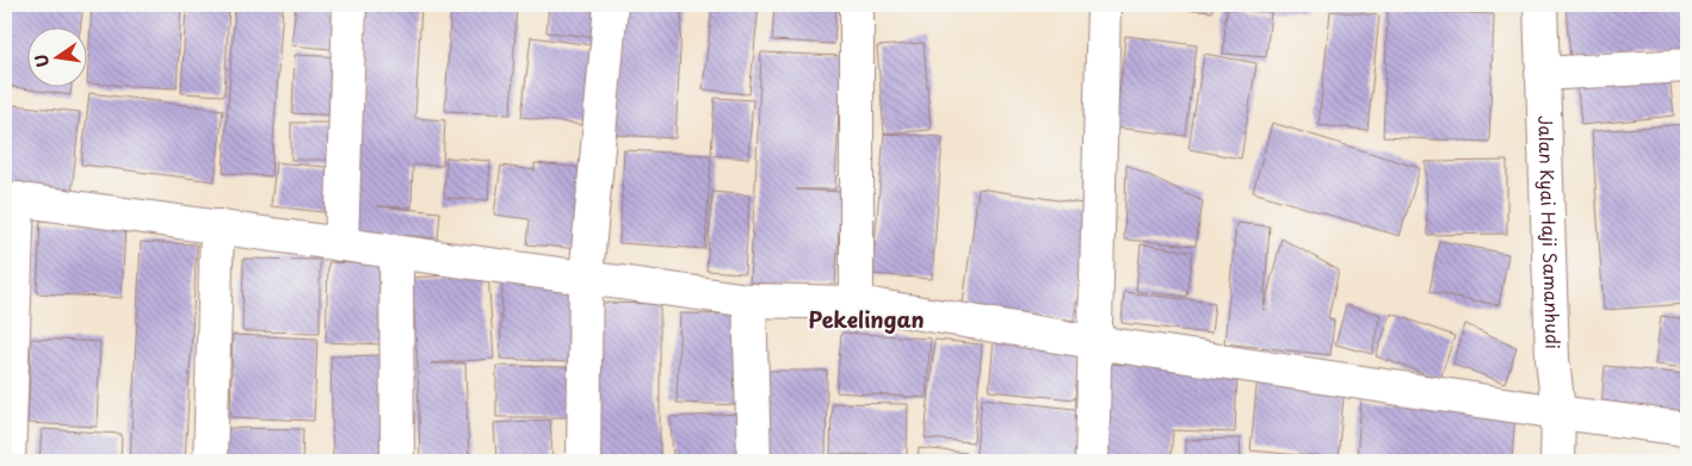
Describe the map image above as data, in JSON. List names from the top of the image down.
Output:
{
  "streets": {
    "street": ["Jalan Kyai Haji Samanhudi"]
  },
  "districts": ["Pekelingan"],
  "north": "left"
}
